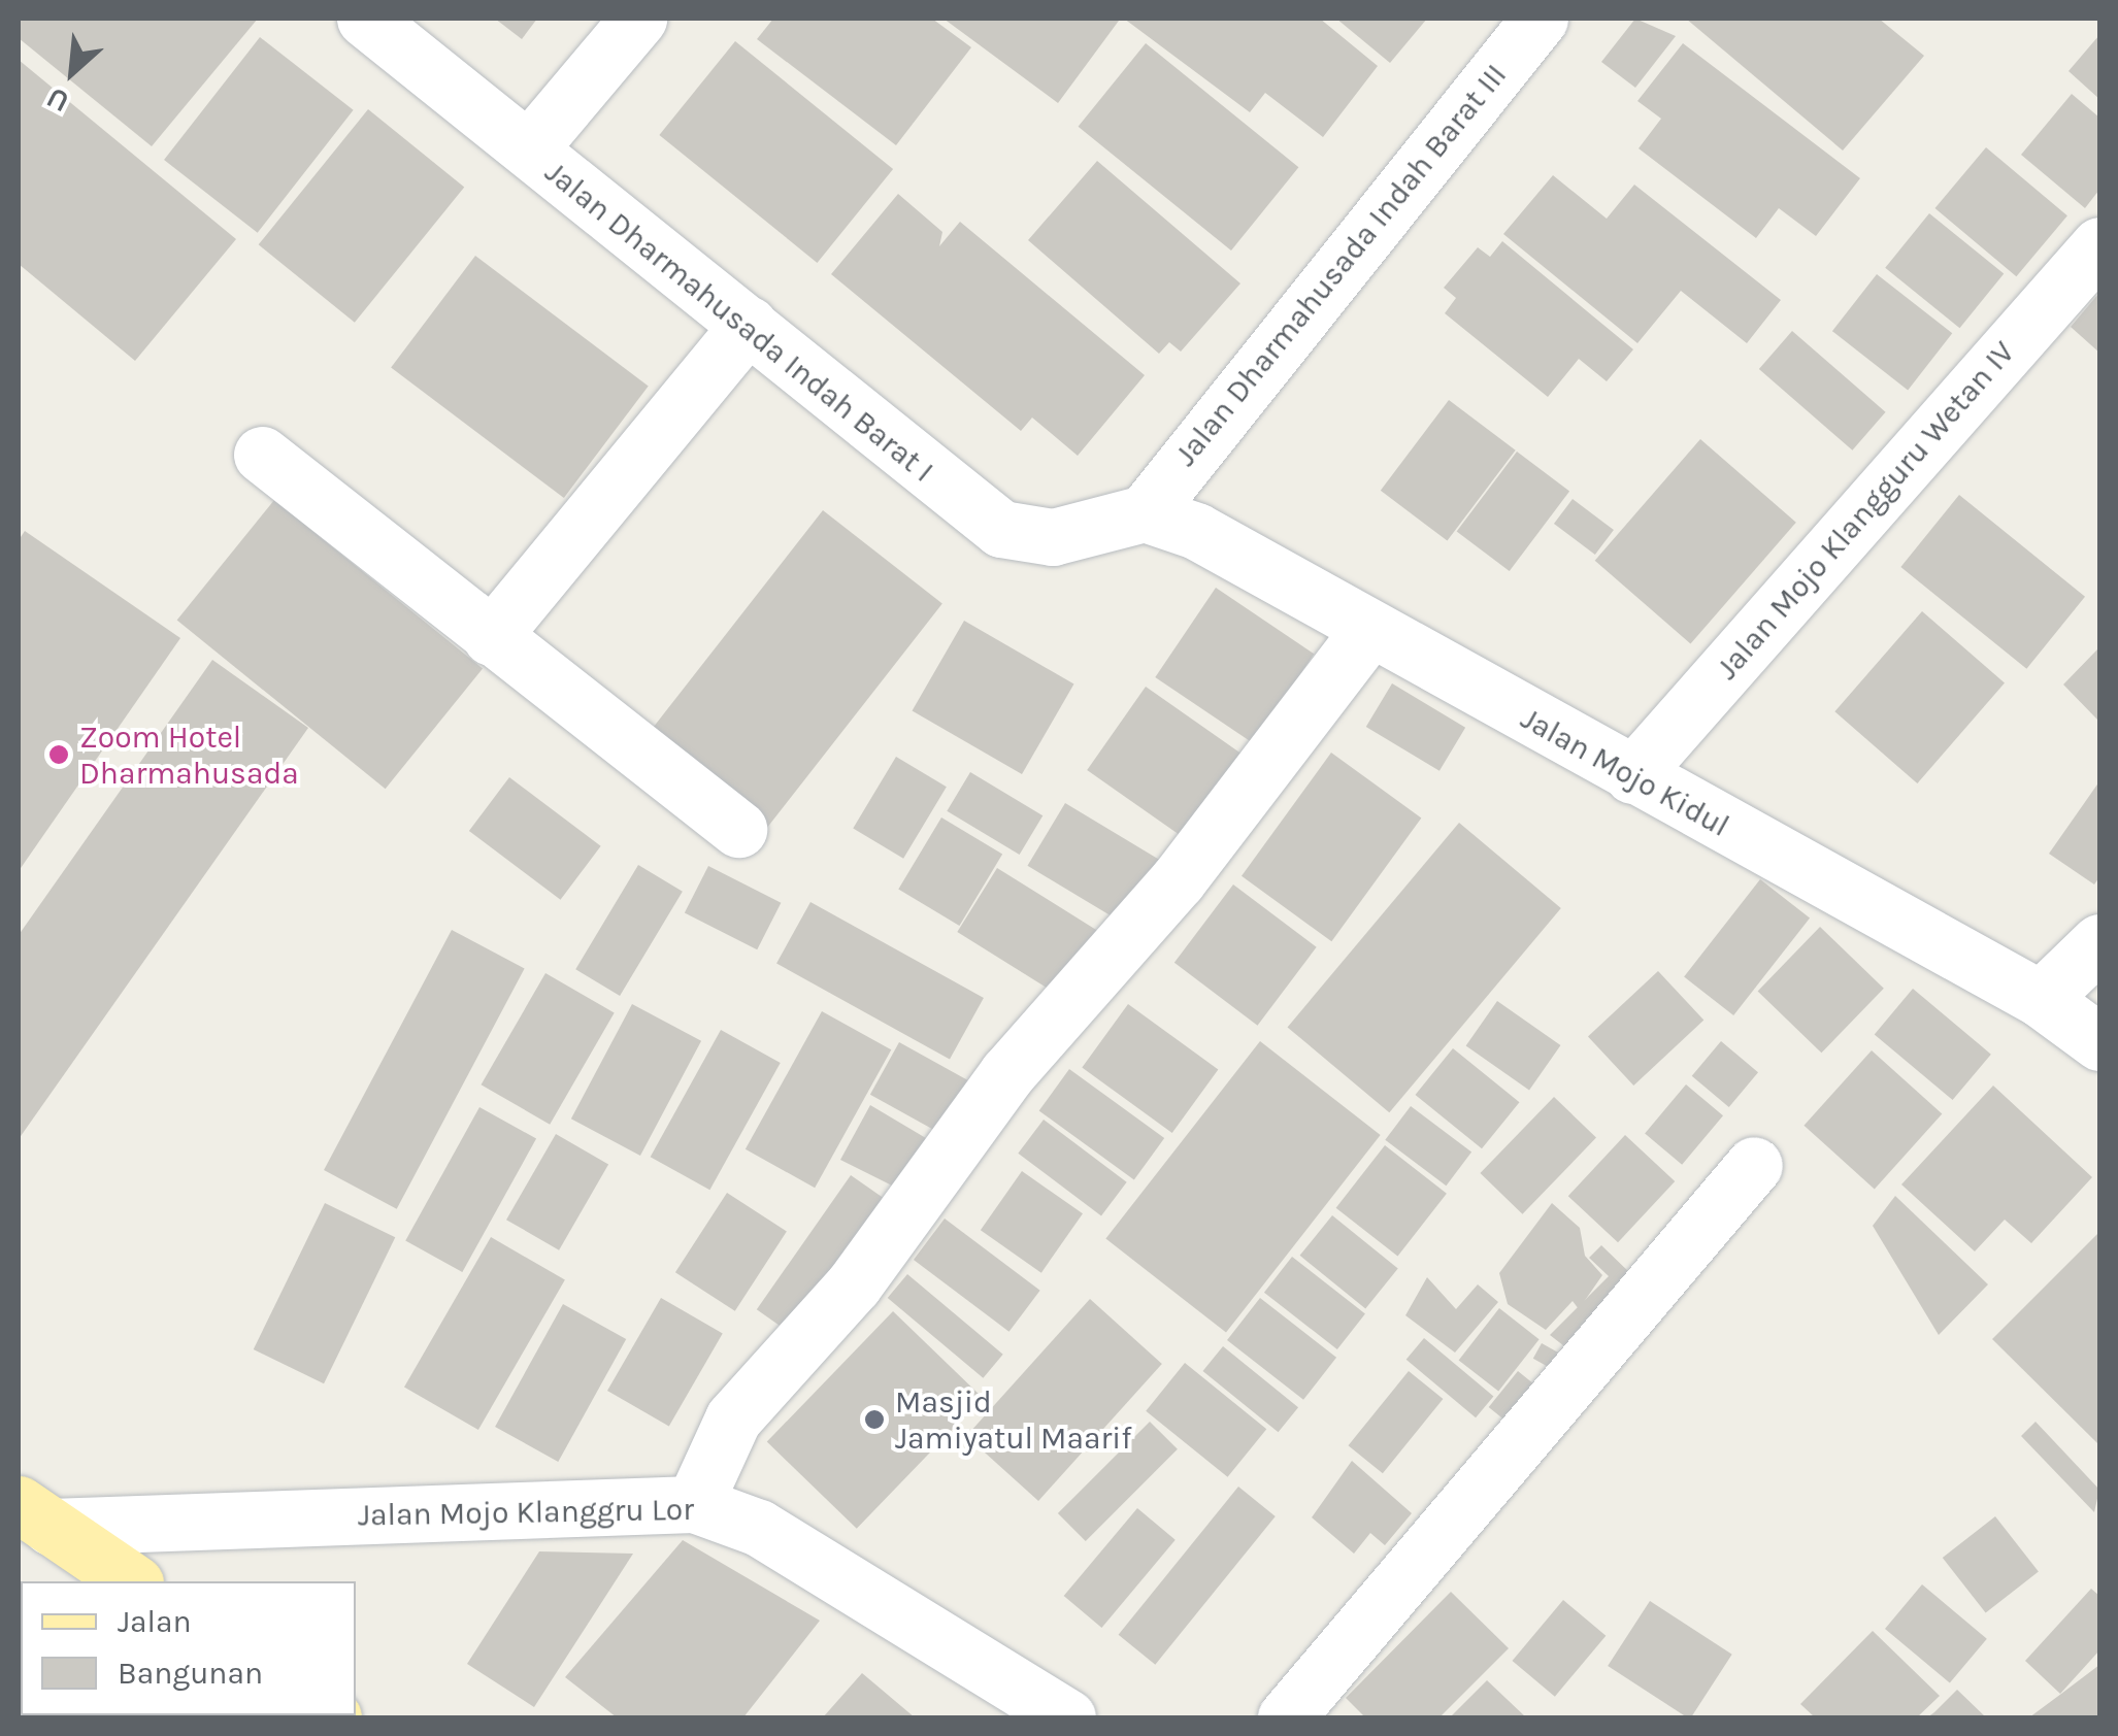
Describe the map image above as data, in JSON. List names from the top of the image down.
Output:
{
  "streets": {
    "street": [
      "Jalan Dharmahusada Indah Barat III",
      "Jalan Dharmahusada Indah Barat I",
      "Jalan Mojo Klangguru Wetan IV",
      "Jalan Mojo Kidul",
      "Jalan Mojo Klanggru Lor"
    ]
  },
  "crossings": [
    ["Jalan Dharmahusada Indah Barat III", "Jalan Dharmahusada Indah Barat I"],
    ["Jalan Dharmahusada Indah Barat III", "Jalan Mojo Kidul"],
    ["Jalan Dharmahusada Indah Barat I", "Jalan Mojo Kidul"],
    ["Jalan Mojo Klangguru Wetan IV", "Jalan Mojo Kidul"]
  ],
  "places": ["Zoom Hotel Dharmahusada", "Masjid Jamiyatul Maarif"],
  "legend": ["Jalan", "Bangunan"],
  "north": "bottom left"
}
